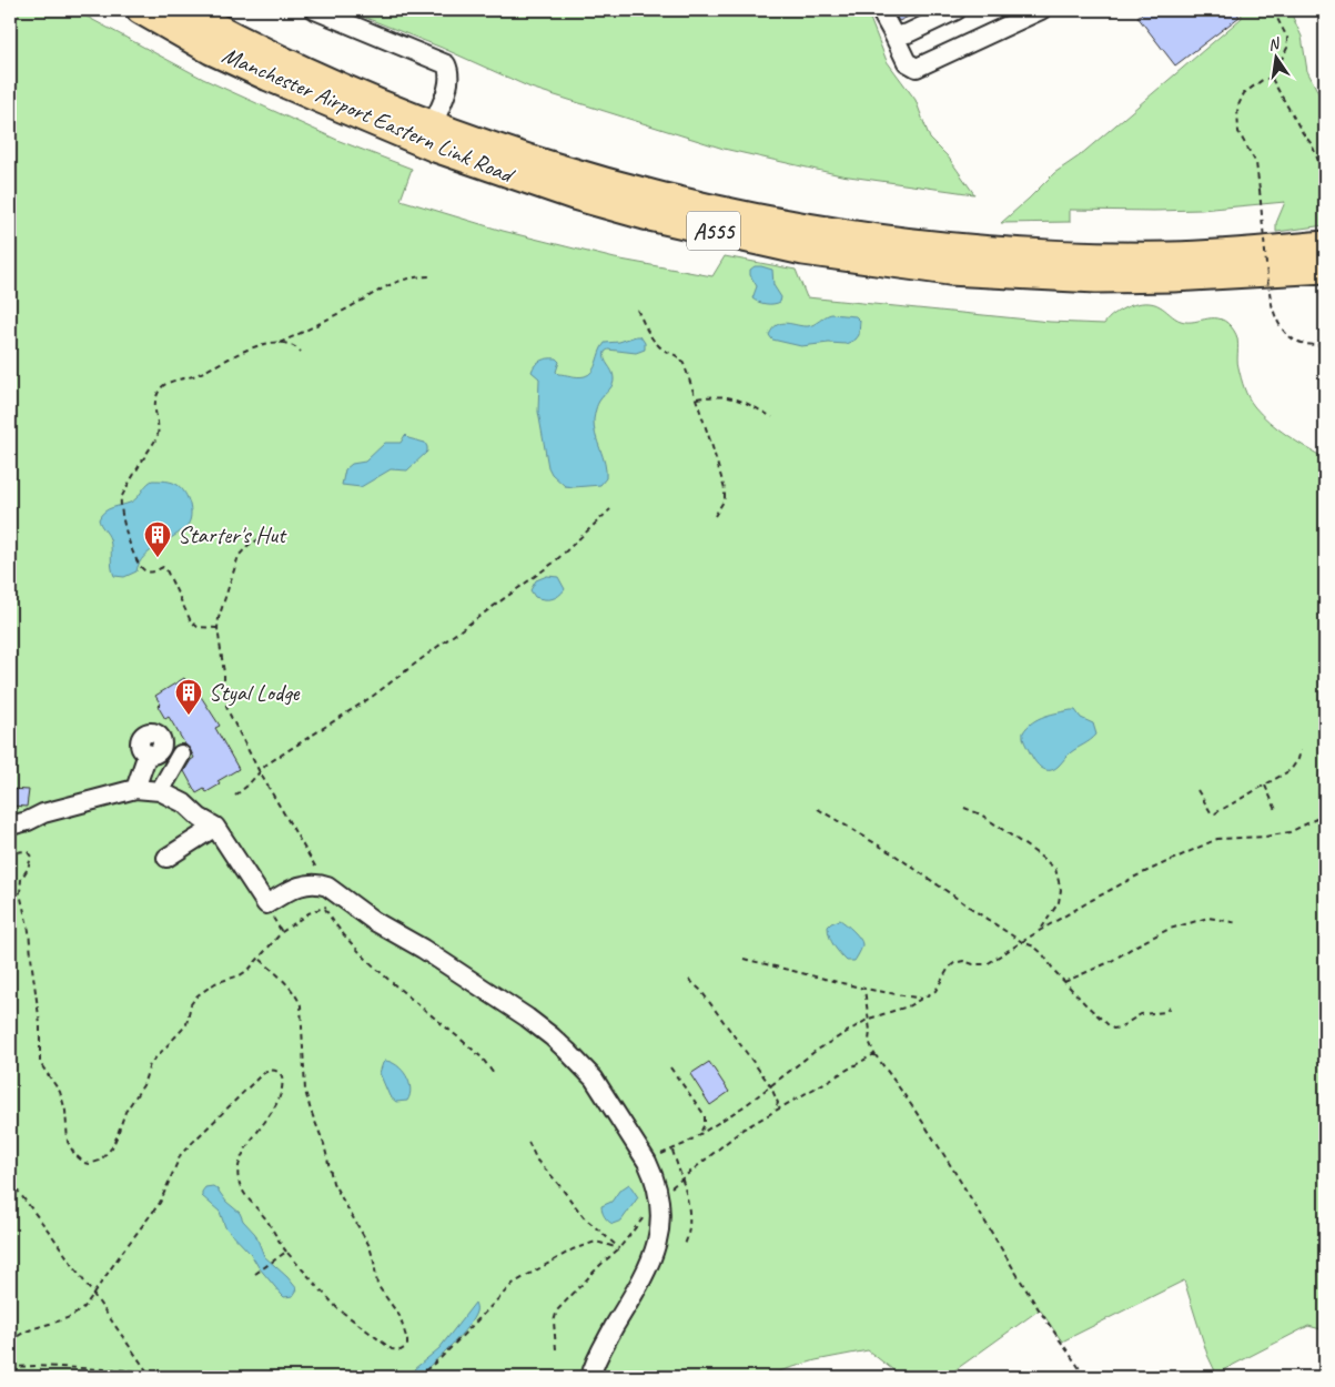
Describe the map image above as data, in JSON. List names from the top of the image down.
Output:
{
  "streets": {
    "highway": ["Manchester Airport Eastern Link Road", "A555"]
  },
  "places": {
    "building": ["Starter's Hut", "Styal Lodge"]
  },
  "north": "top"
}
